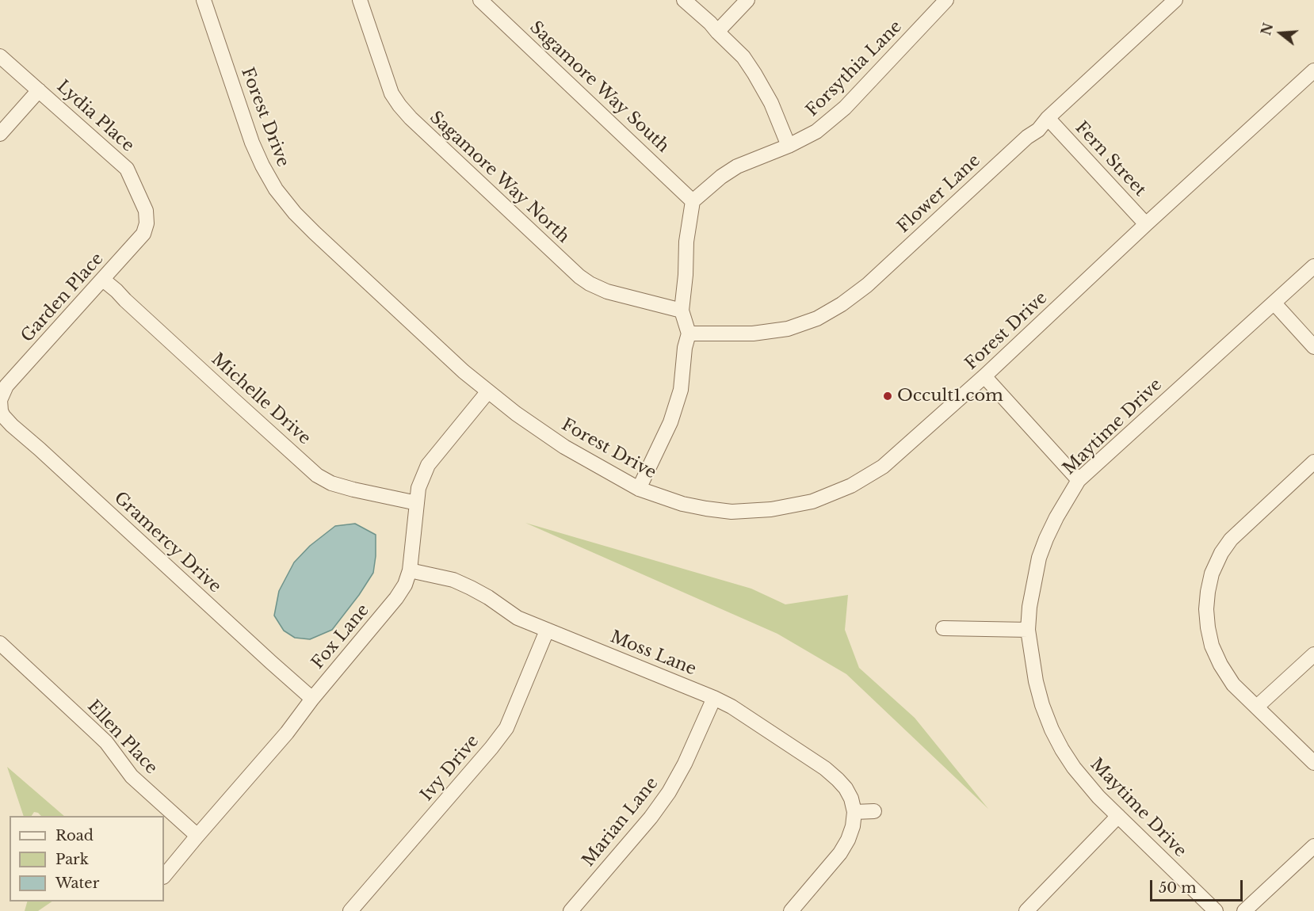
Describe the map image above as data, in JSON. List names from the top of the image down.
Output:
{
  "streets": {
    "street": [
      "Forsythia Lane",
      "Sagamore Way South",
      "Lydia Place",
      "Forest Drive",
      "Fern Street",
      "Sagamore Way North",
      "Flower Lane",
      "Garden Place",
      "Michelle Drive",
      "Maytime Drive",
      "Gramercy Drive",
      "Fox Lane",
      "Moss Lane",
      "Ellen Place",
      "Ivy Drive",
      "Marian Lane"
    ]
  },
  "crossings": [
    ["Forsythia Lane", "Sagamore Way South"],
    ["Lydia Place", "Garden Place"],
    ["Forest Drive", "Fern Street"],
    ["Forest Drive", "Fox Lane"],
    ["Fern Street", "Flower Lane"],
    ["Garden Place", "Michelle Drive"],
    ["Garden Place", "Gramercy Drive"],
    ["Michelle Drive", "Fox Lane"],
    ["Gramercy Drive", "Fox Lane"],
    ["Fox Lane", "Moss Lane"],
    ["Fox Lane", "Ellen Place"],
    ["Moss Lane", "Ivy Drive"],
    ["Moss Lane", "Marian Lane"]
  ],
  "places": ["Occult1.com"],
  "legend": ["Road", "Park", "Water"],
  "scale_bar": "50 m",
  "north": "left"
}
